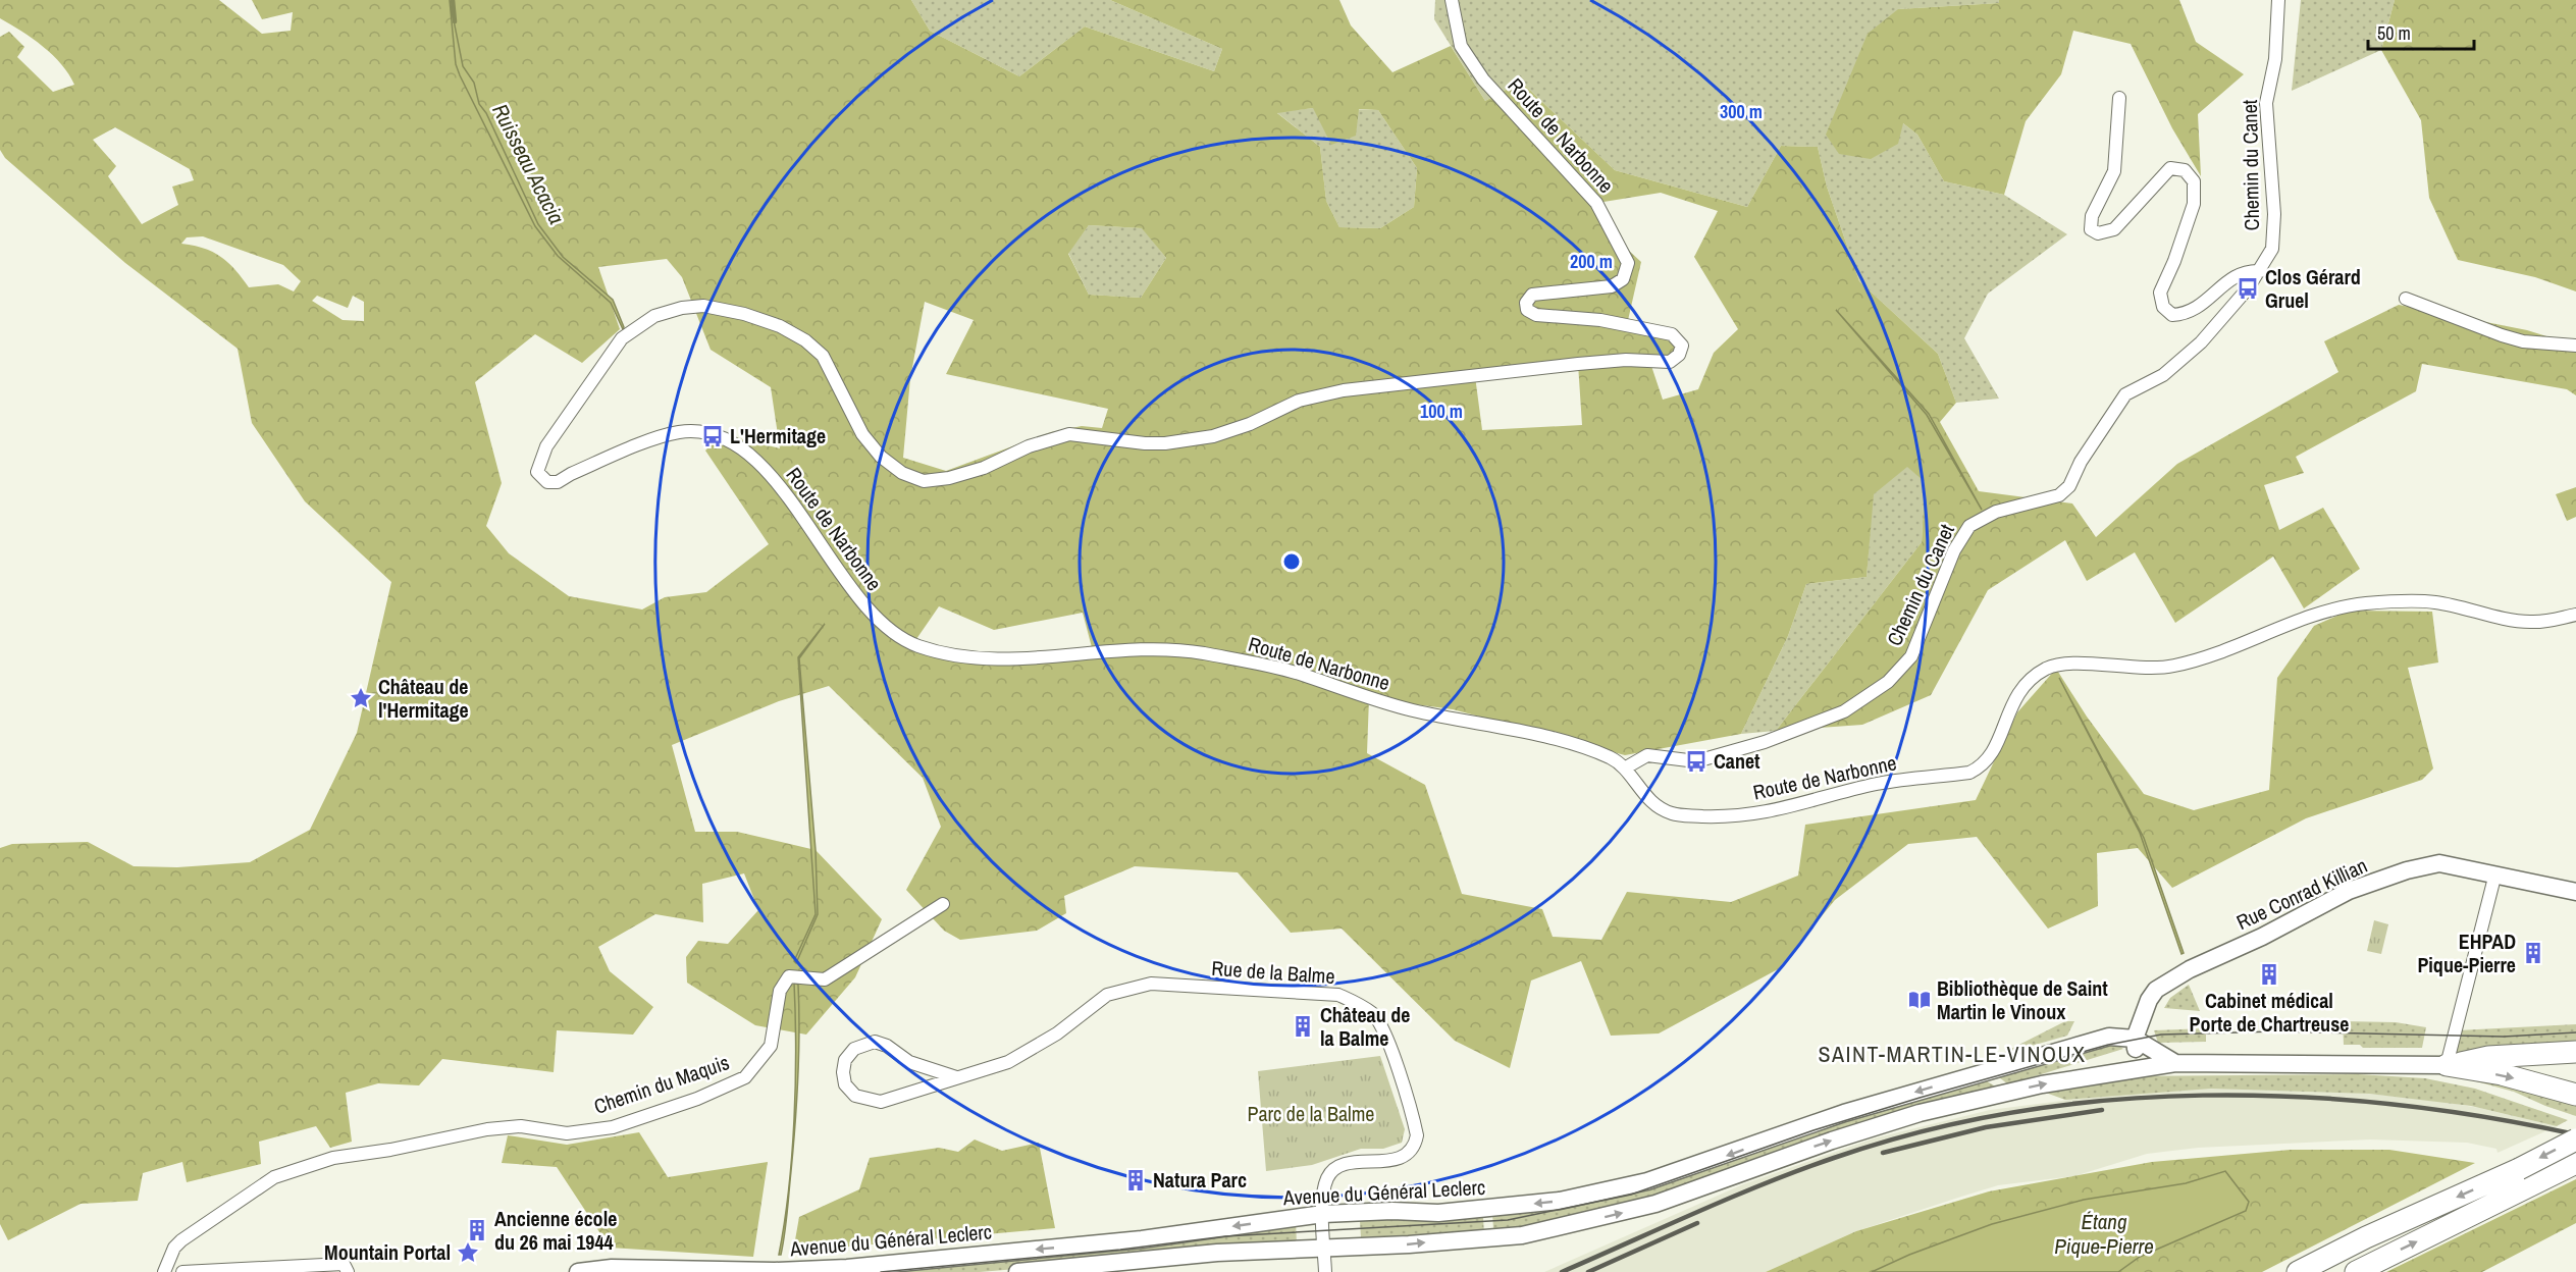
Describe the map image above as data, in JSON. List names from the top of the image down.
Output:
{
  "streets": {
    "main road": ["Rue Conrad Killian", "Avenue du Général Leclerc"],
    "street": [
      "Route de Narbonne",
      "Chemin du Canet",
      "Rue de la Balme",
      "Chemin du Maquis"
    ]
  },
  "crossings": [
    ["Route de Narbonne", "Chemin du Canet"],
    ["Rue Conrad Killian", "Avenue du Général Leclerc"],
    ["Rue de la Balme", "Avenue du Général Leclerc"]
  ],
  "districts": ["SAINT-MARTIN-LE-VINOUX"],
  "water": ["Ruisseau Acacia", "Étang Pique-Pierre"],
  "parks": ["Parc de la Balme"],
  "places": {
    "bus stop": ["Clos Gérard Gruel", "L'Hermitage", "Canet"],
    "place": ["Château de l'Hermitage", "Mountain Portal"],
    "building": [
      "EHPAD Pique-Pierre",
      "Cabinet médical Porte de Chartreuse",
      "Château de la Balme",
      "Natura Parc",
      "Ancienne école du 26 mai 1944"
    ],
    "library": ["Bibliothèque de Saint Martin le Vinoux"]
  },
  "scale_bar": "50 m",
  "rings": ["300 m", "200 m", "100 m"]
}
